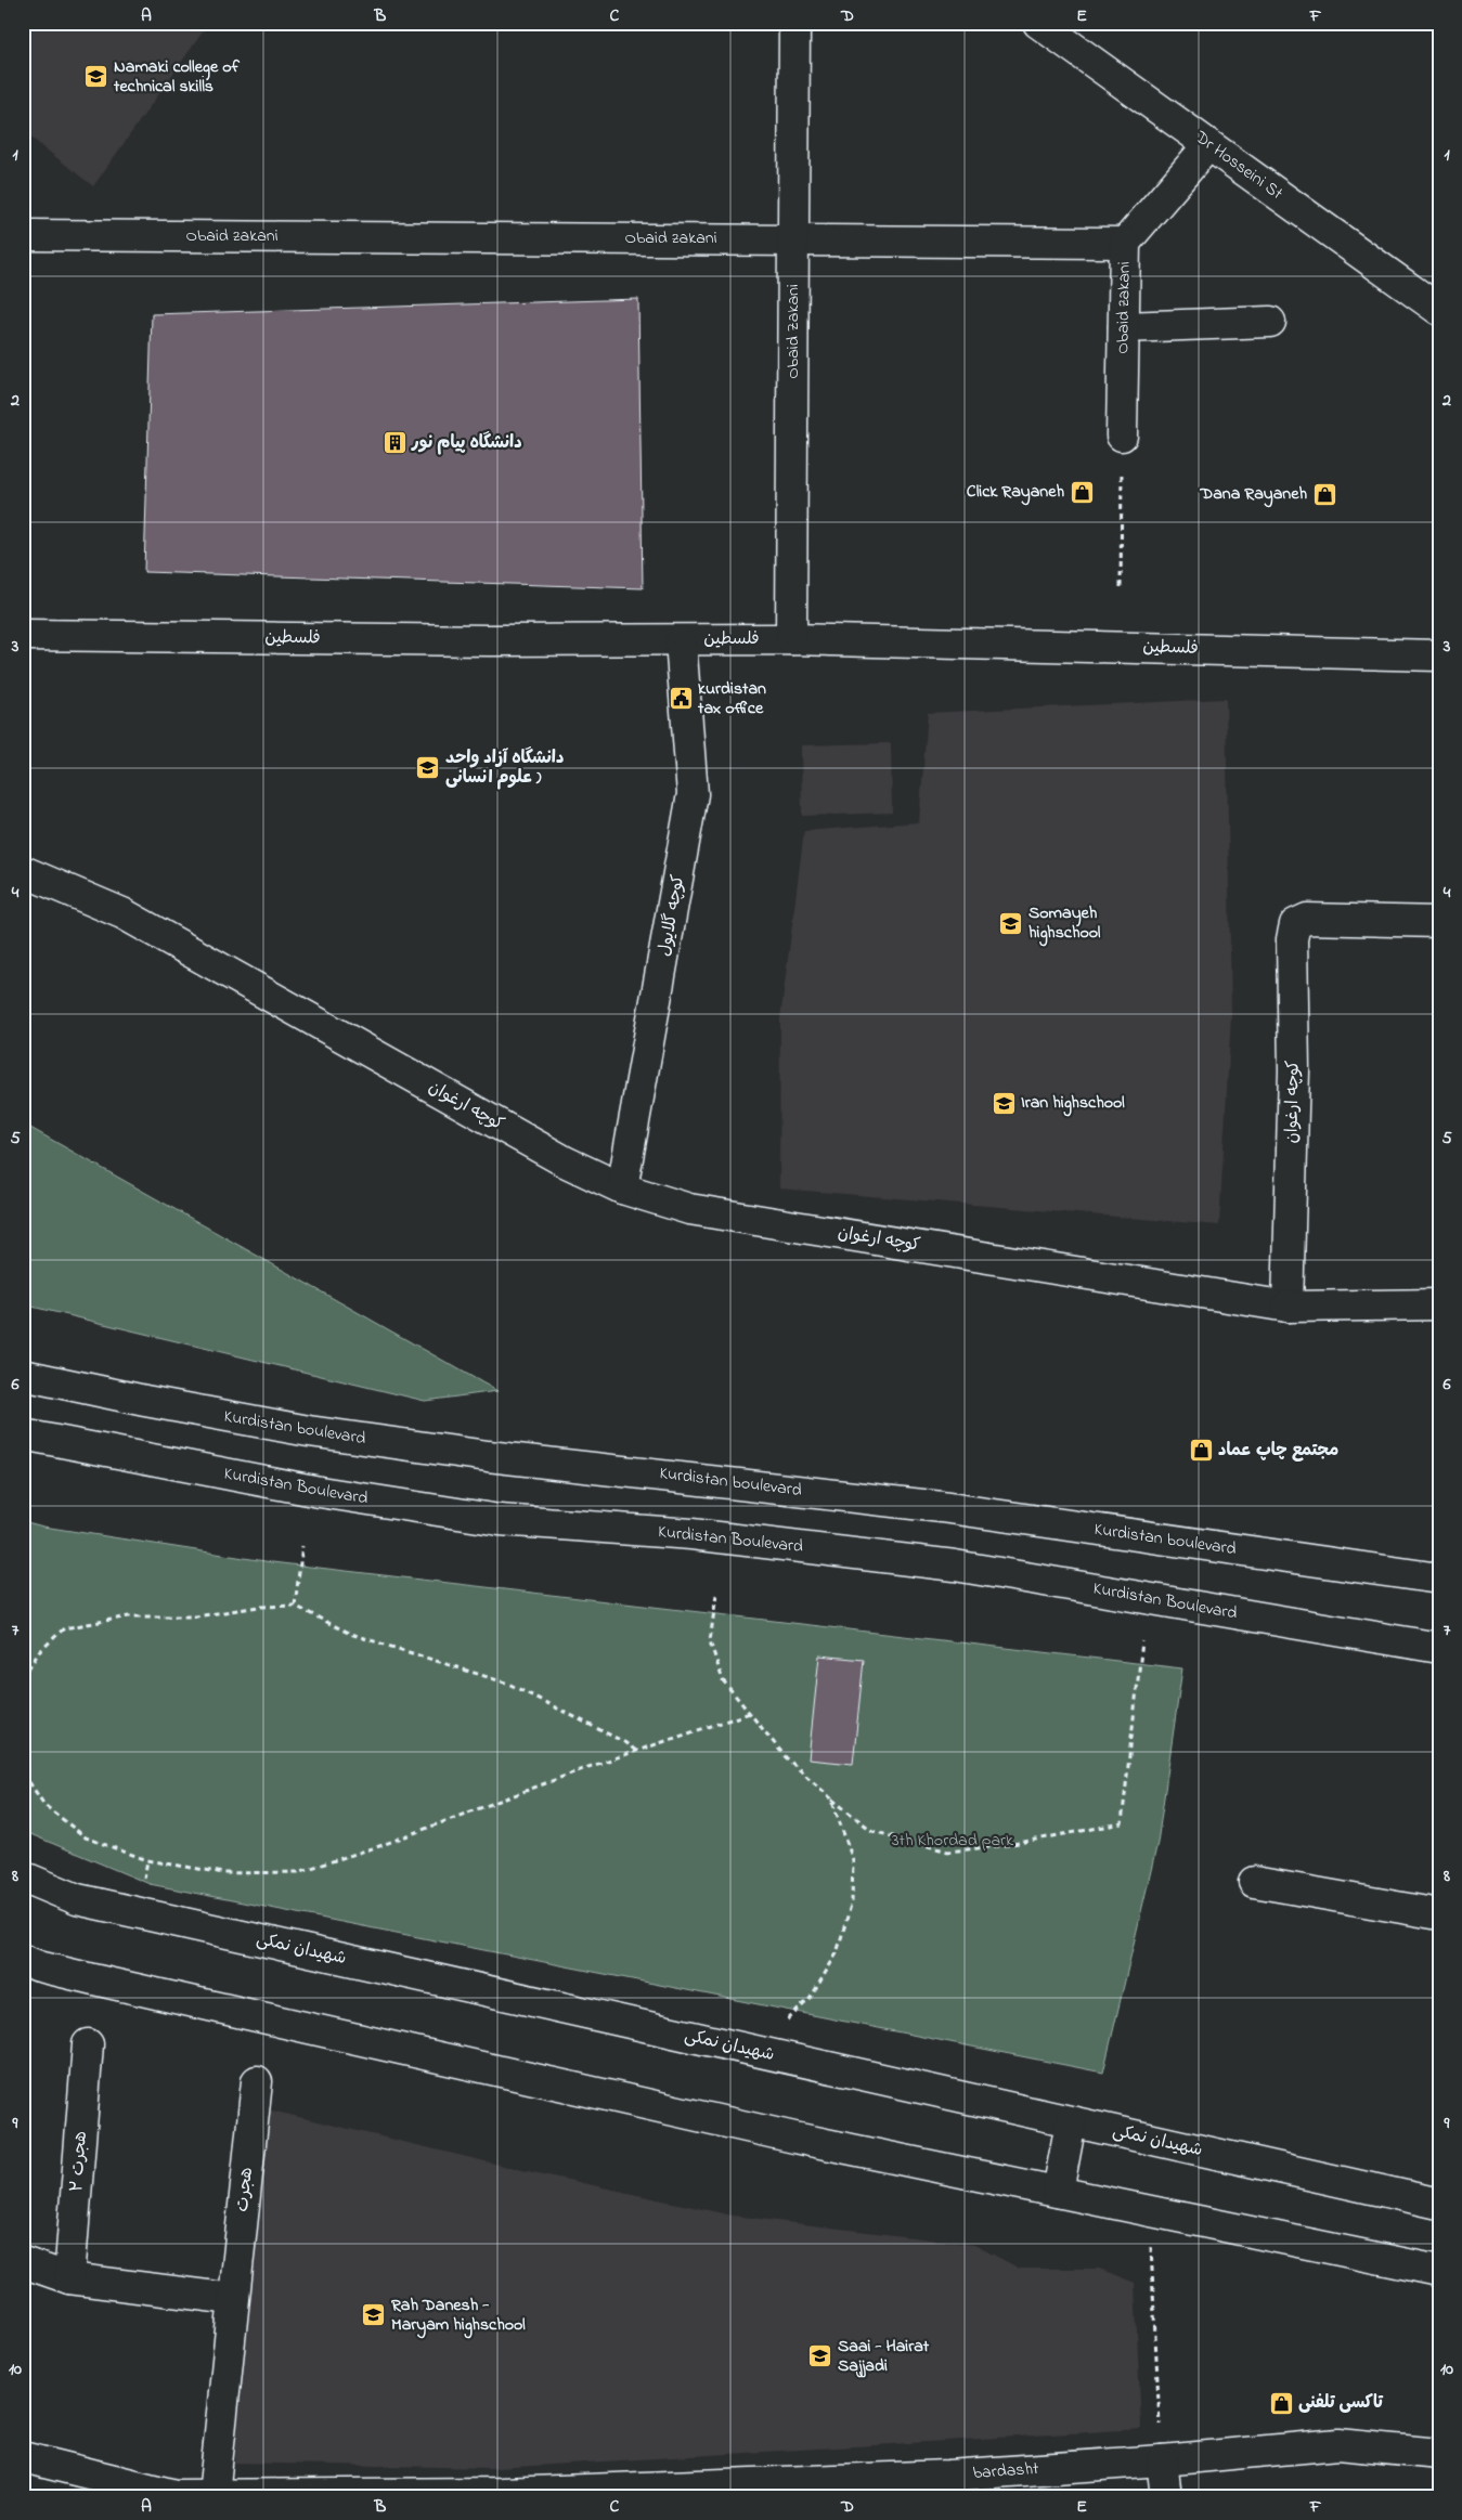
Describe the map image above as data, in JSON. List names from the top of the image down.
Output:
{
  "streets": {
    "street": [
      "Dr Hosseini St",
      "Obaid zakani",
      "Obaid Zakani",
      "فلسطین",
      "کوچه گلایول",
      "کوچه ارغوان",
      "Kurdistan boulevard",
      "Kurdistan Boulevard",
      "شهیدان نمکی",
      "هجرت ۲",
      "هجرت",
      "bardasht"
    ]
  },
  "crossings": [
    ["Obaid zakani", "Obaid Zakani"],
    ["Obaid Zakani", "فلسطین"],
    ["فلسطین", "کوچه گلایول"],
    ["کوچه گلایول", "کوچه ارغوان"],
    ["هجرت", "bardasht"]
  ],
  "parks": ["3th Khordad park"],
  "places": {
    "school or university": [
      "Namaki college of technical skills",
      "دانشگاه آزاد واحد علوم انسانی )",
      "Somayeh highschool",
      "Iran highschool",
      "Rah Danesh - Maryam highschool",
      "Saai - Hairat Sajjadi"
    ],
    "building": ["دانشگاه پیام نور"],
    "shop": [
      "Click Rayaneh",
      "Dana Rayaneh",
      "مجتمع چاپ عماد",
      "تاکسی تلفنی"
    ],
    "public building": ["kurdistan tax office"]
  },
  "grid": {
    "columns": [
      "A",
      "B",
      "C",
      "D",
      "E",
      "F"
    ],
    "rows": [
      "1",
      "2",
      "3",
      "4",
      "5",
      "6",
      "7",
      "8",
      "9",
      "10"
    ]
  }
}
